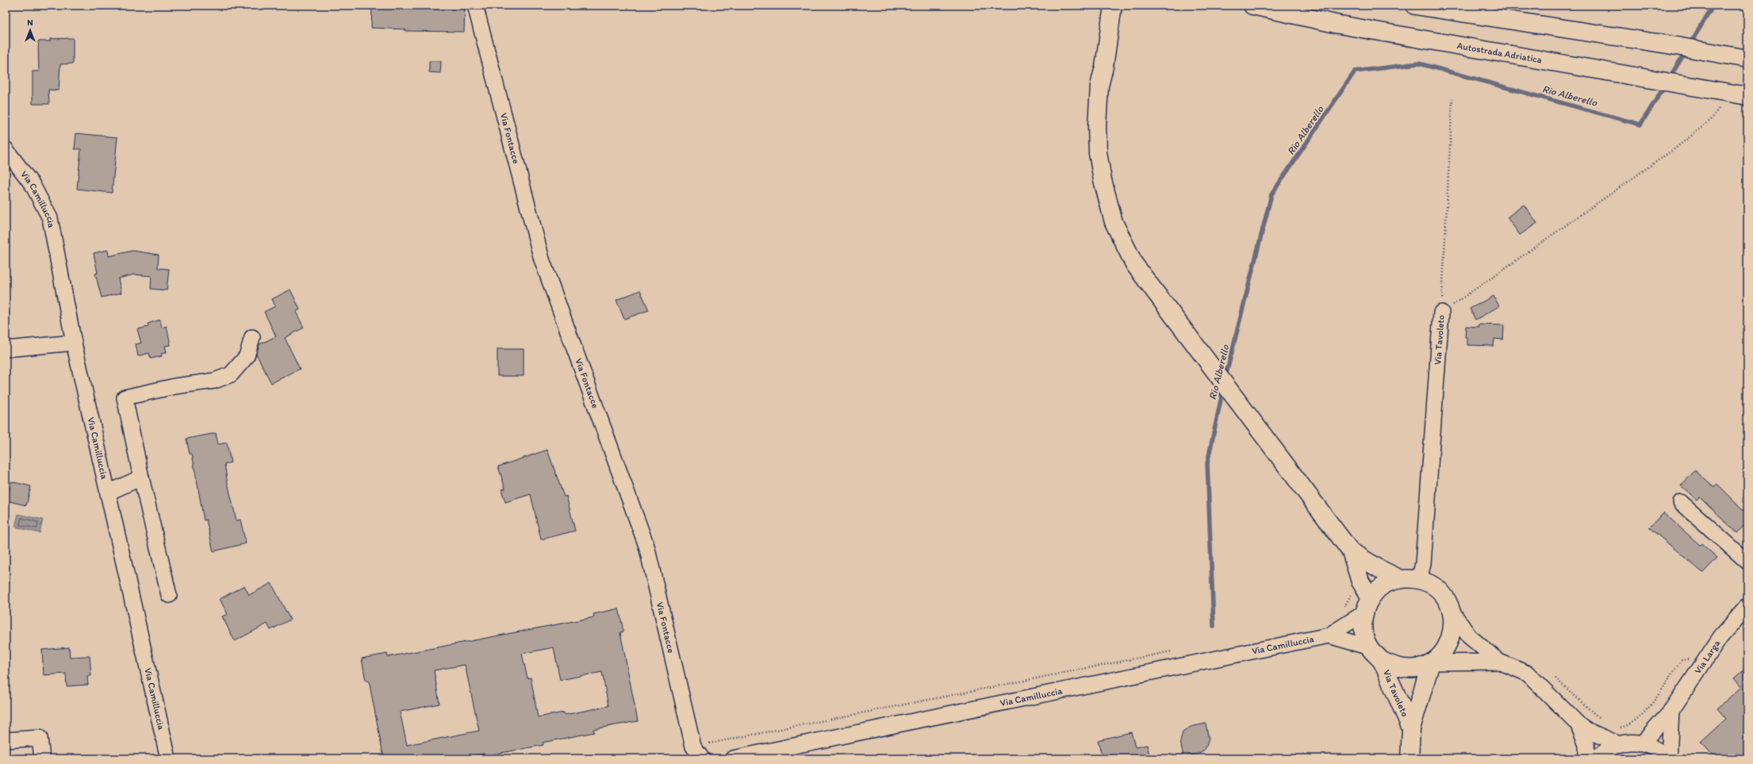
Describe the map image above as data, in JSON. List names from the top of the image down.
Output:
{
  "streets": {
    "main road": ["Autostrada Adriatica", "Via Tavoleto"],
    "street": ["Via Fontacce", "Via Camilluccia", "Via Larga"]
  },
  "crossings": [
    ["Via Camilluccia", "Via Tavoleto"]
  ],
  "water": ["Rio Alberello"],
  "north": "top"
}
